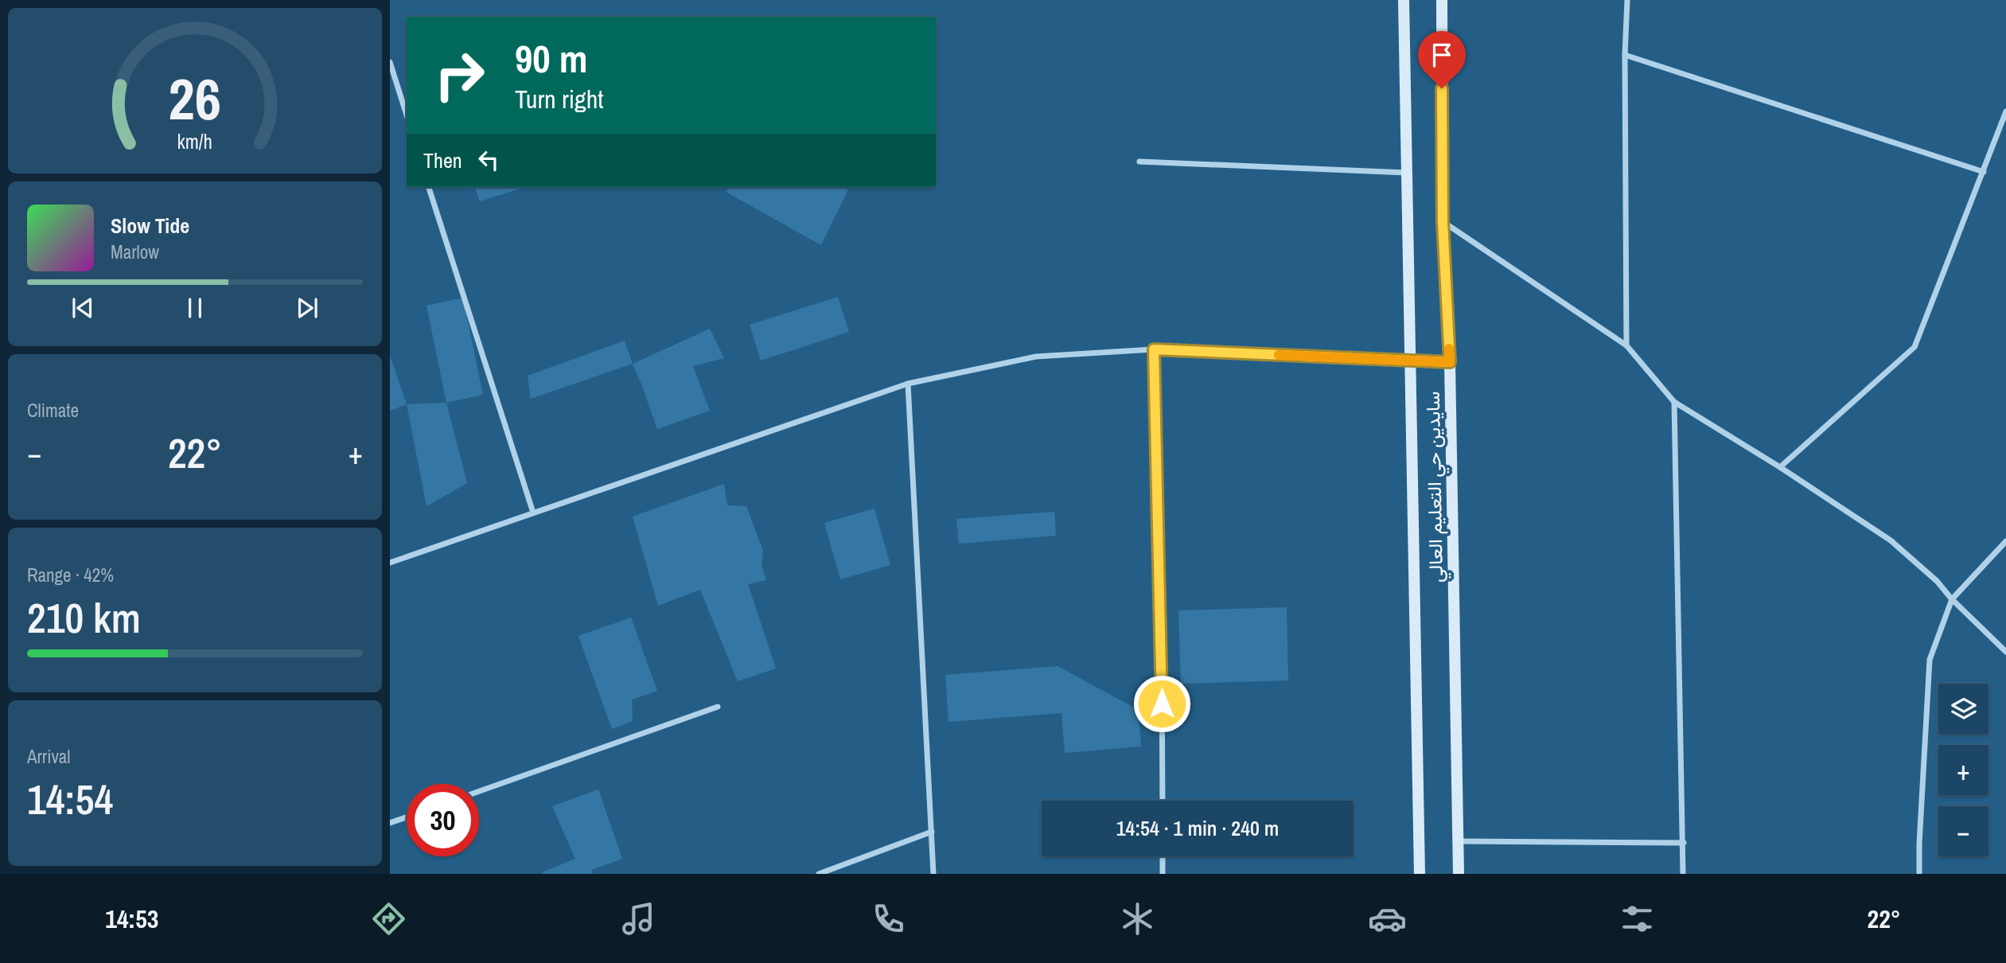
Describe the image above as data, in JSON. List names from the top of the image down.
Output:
{
  "streets": {
    "main road": ["سايدين حي التعليم العالي"]
  },
  "page": {
    "turn": ["90 m", "Turn right"],
    "then": "Then",
    "song": ["Slow Tide", "Marlow"],
    "tile": [
      "Climate",
      ["Range · 42%", "210 km"],
      ["Arrival", "14:54"]
    ],
    "heat": ["−", "22°", "+"],
    "map_buttons": ["+", "−"],
    "limit": "30",
    "trip": "14:54 · 1 min · 240 m",
    "tabs": ["14:53", "22°"],
    "gauge": ["26", "km/h"]
  }
}
